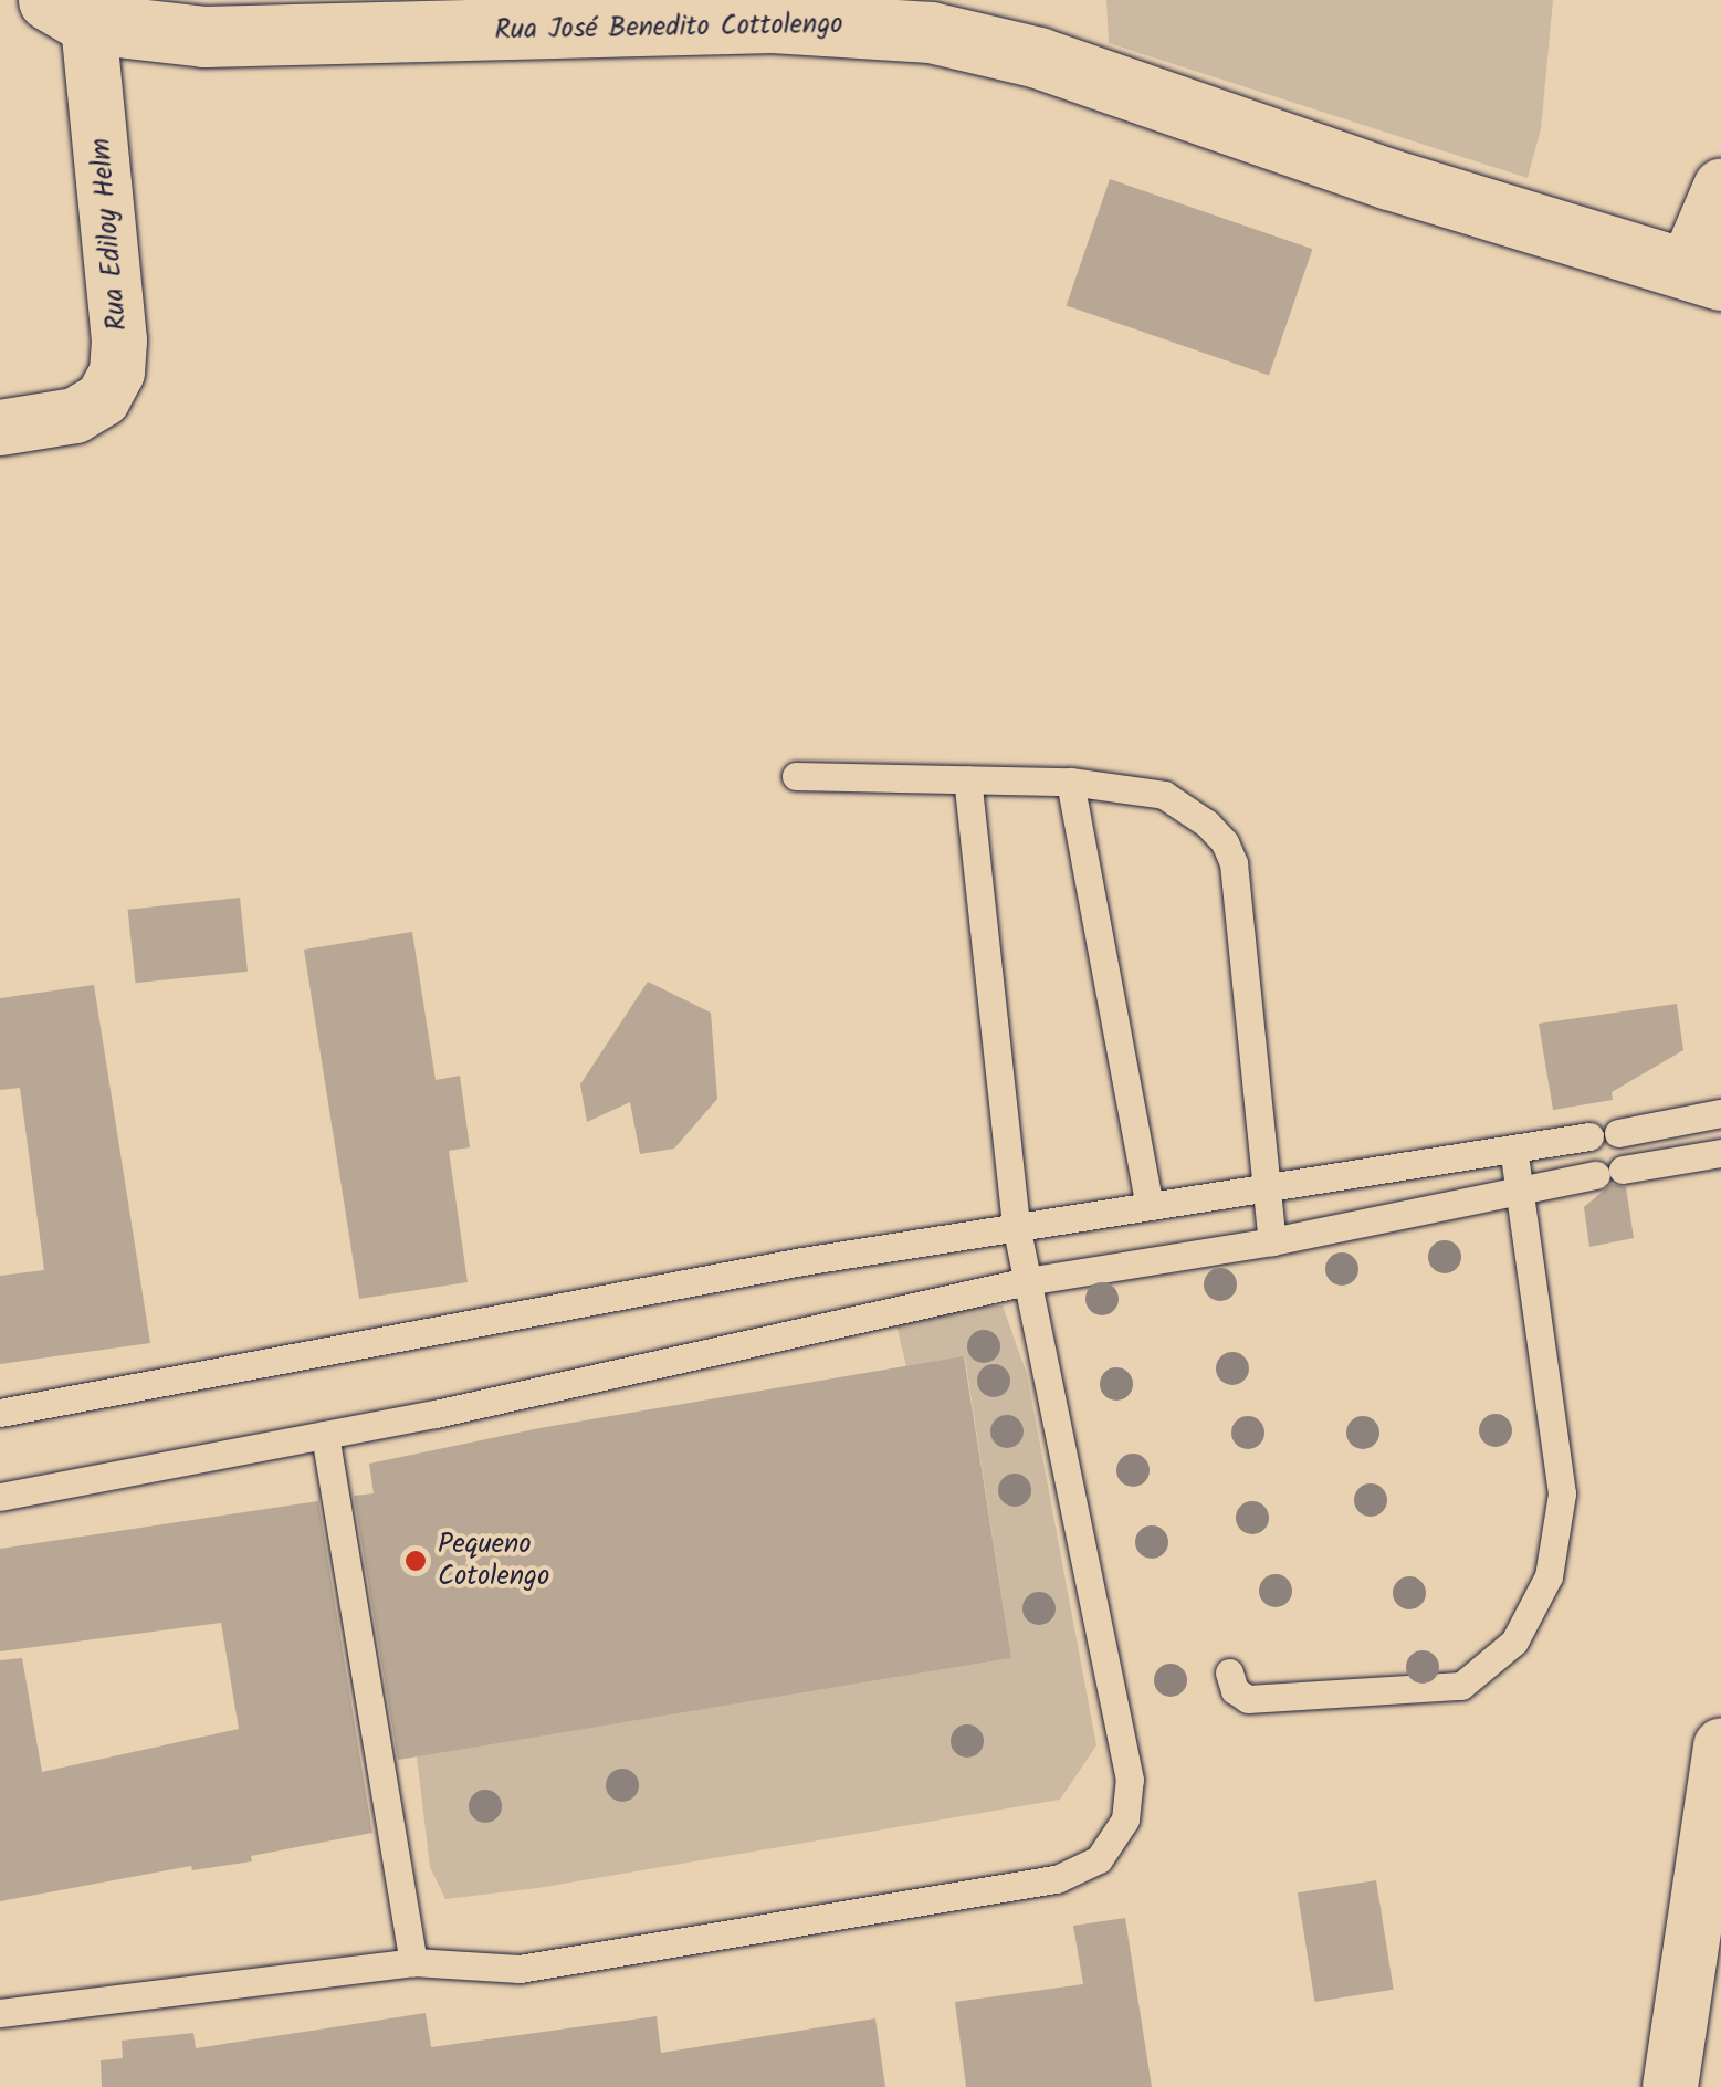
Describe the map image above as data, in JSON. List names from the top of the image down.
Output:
{
  "streets": {
    "main road": ["Rua José Benedito Cottolengo"],
    "street": ["Rua Ediloy Helm"]
  },
  "crossings": [
    ["Rua José Benedito Cottolengo", "Rua Ediloy Helm"]
  ],
  "places": ["Pequeno Cotolengo"]
}
